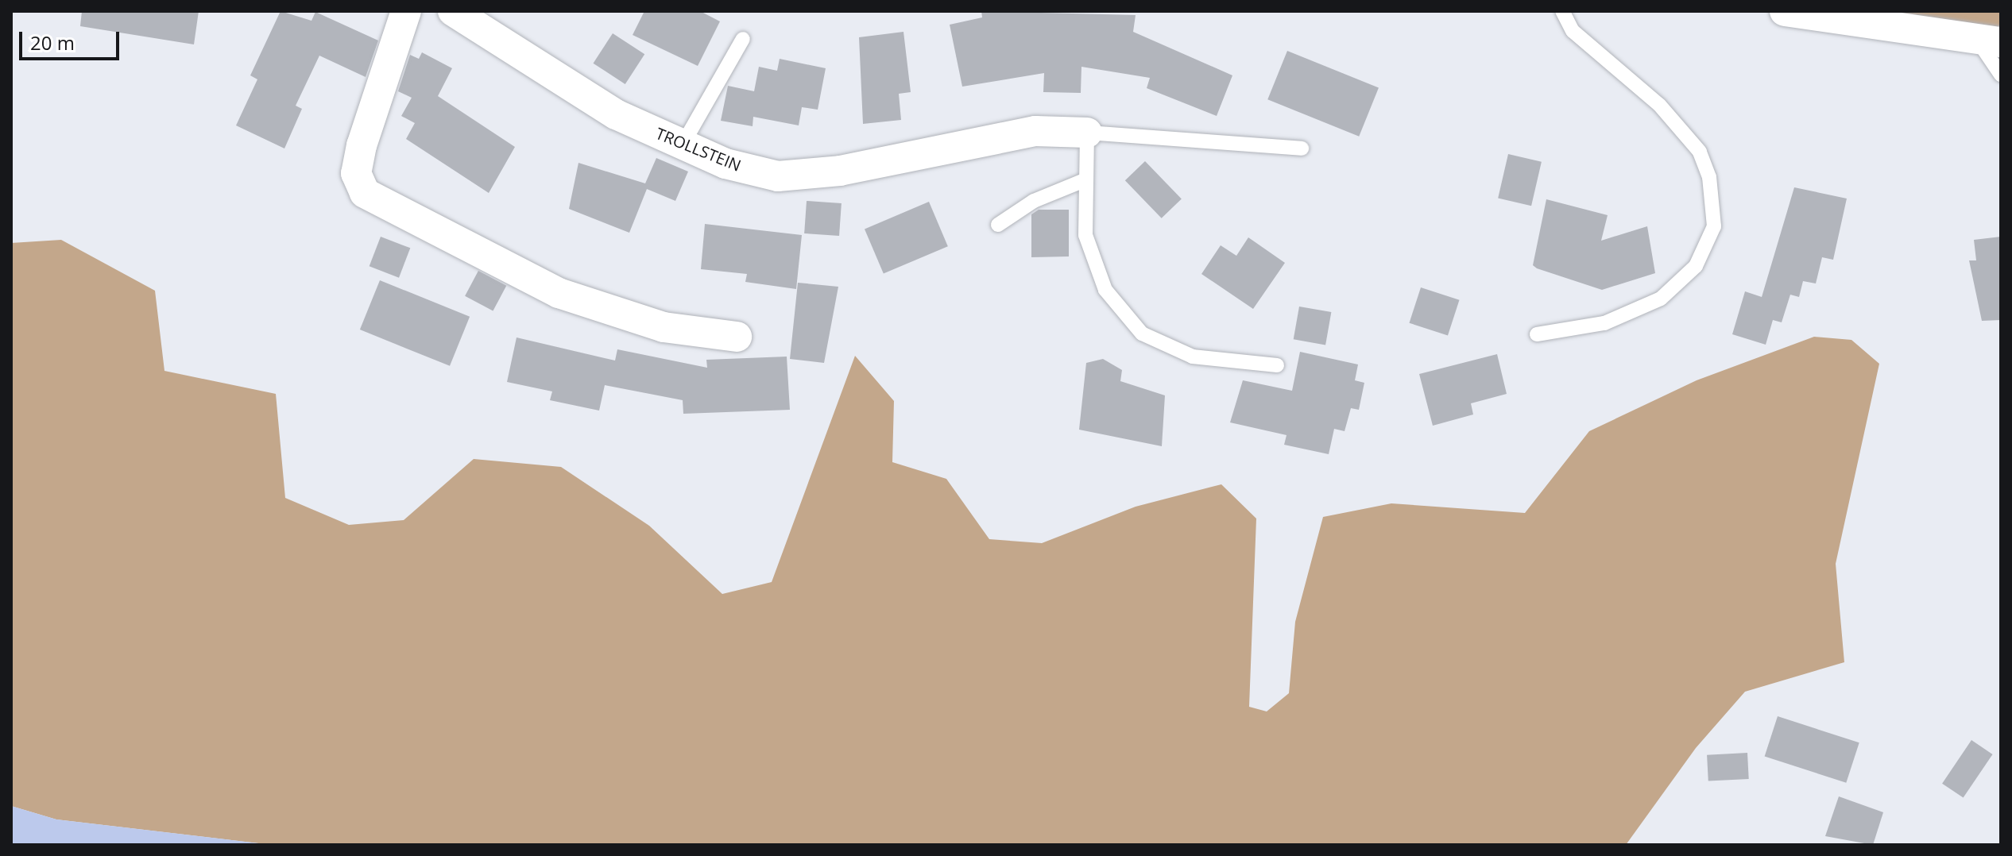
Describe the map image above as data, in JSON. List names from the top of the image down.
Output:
{
  "streets": {
    "street": ["TROLLSTEIN"]
  },
  "scale_bar": "20 m"
}
